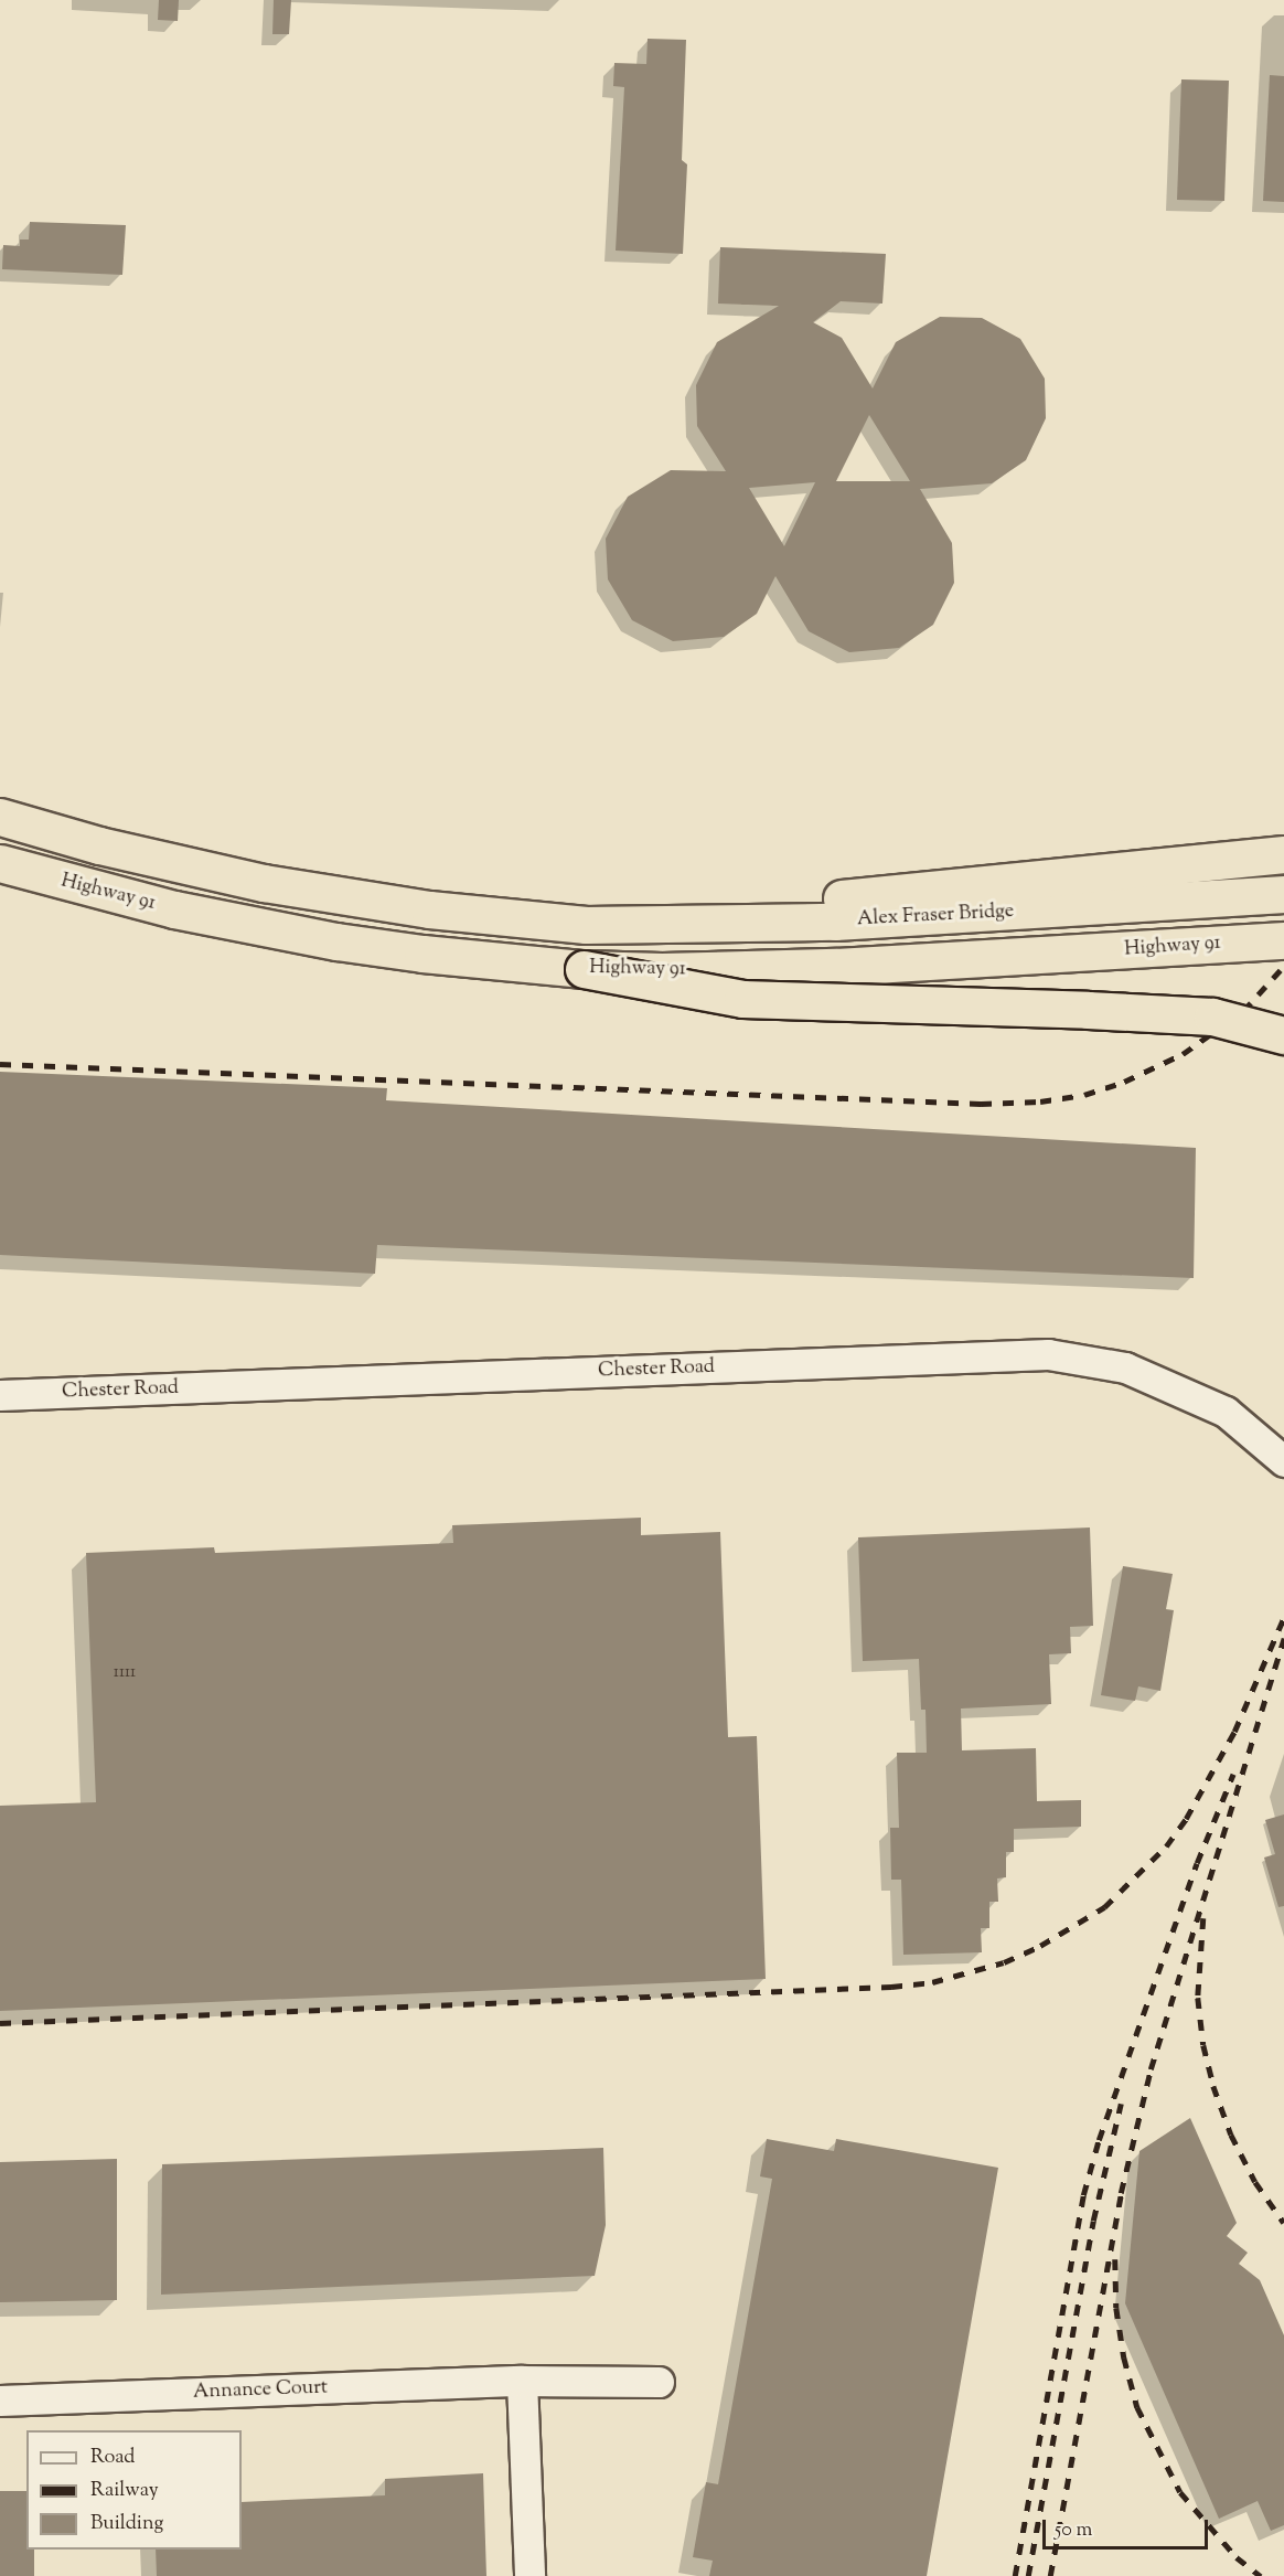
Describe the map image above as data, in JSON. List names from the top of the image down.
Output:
{
  "streets": {
    "highway": ["Highway 91", "Alex Fraser Bridge"],
    "street": ["Chester Road", "Annance Court"]
  },
  "house_numbers": ["1111"],
  "legend": ["Road", "Railway", "Building"],
  "scale_bar": "50 m"
}
